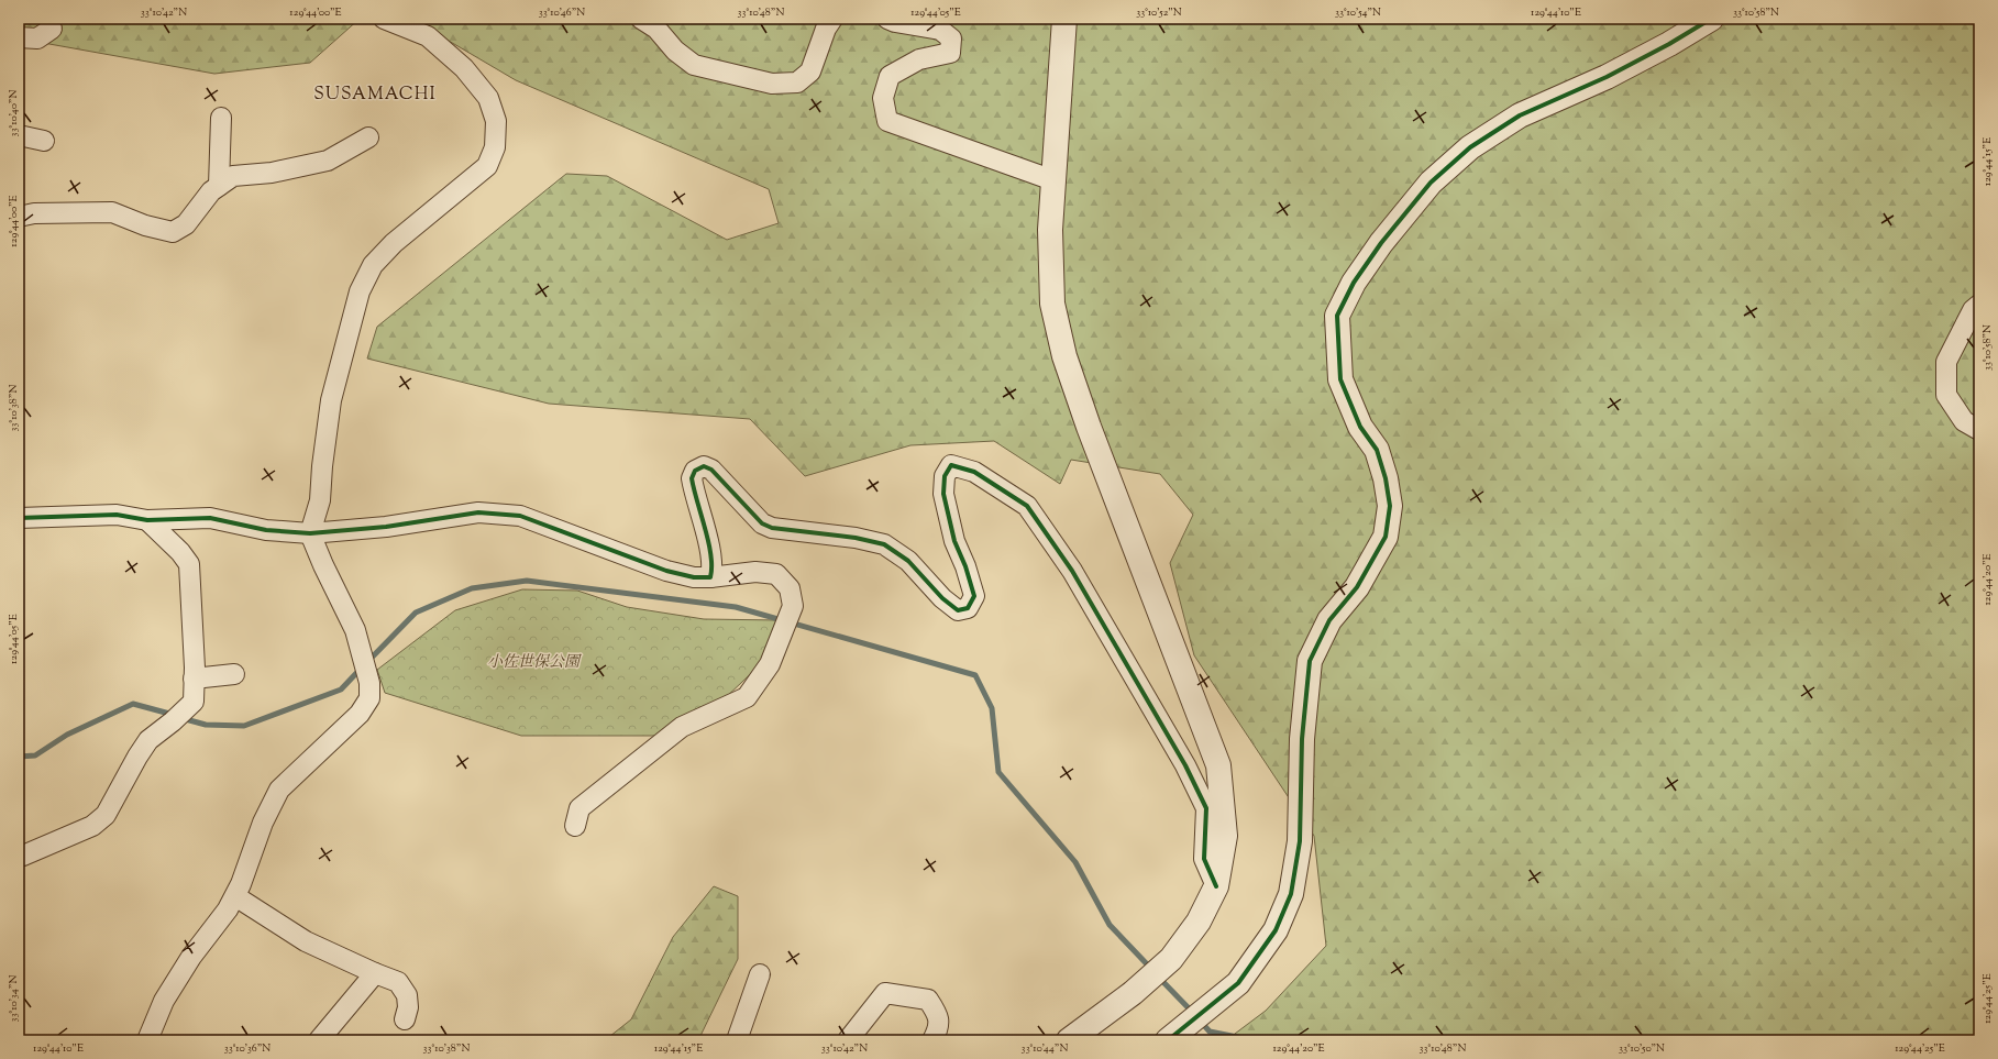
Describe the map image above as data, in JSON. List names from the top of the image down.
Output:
{
  "districts": ["SUSAMACHI"],
  "parks": ["小佐世保公園"],
  "coordinates": [
    "33°10'42\"N",
    "129°44'00\"E",
    "33°10'46\"N",
    "33°10'48\"N",
    "129°44'05\"E",
    "33°10'52\"N",
    "33°10'54\"N",
    "129°44'10\"E",
    "33°10'58\"N",
    "33°10'40\"N",
    "129°44'15\"E",
    "33°10'38\"N",
    "129°44'20\"E",
    "129°44'25\"E",
    "33°10'34\"N",
    "33°10'36\"N",
    "33°10'44\"N",
    "33°10'50\"N"
  ]
}
